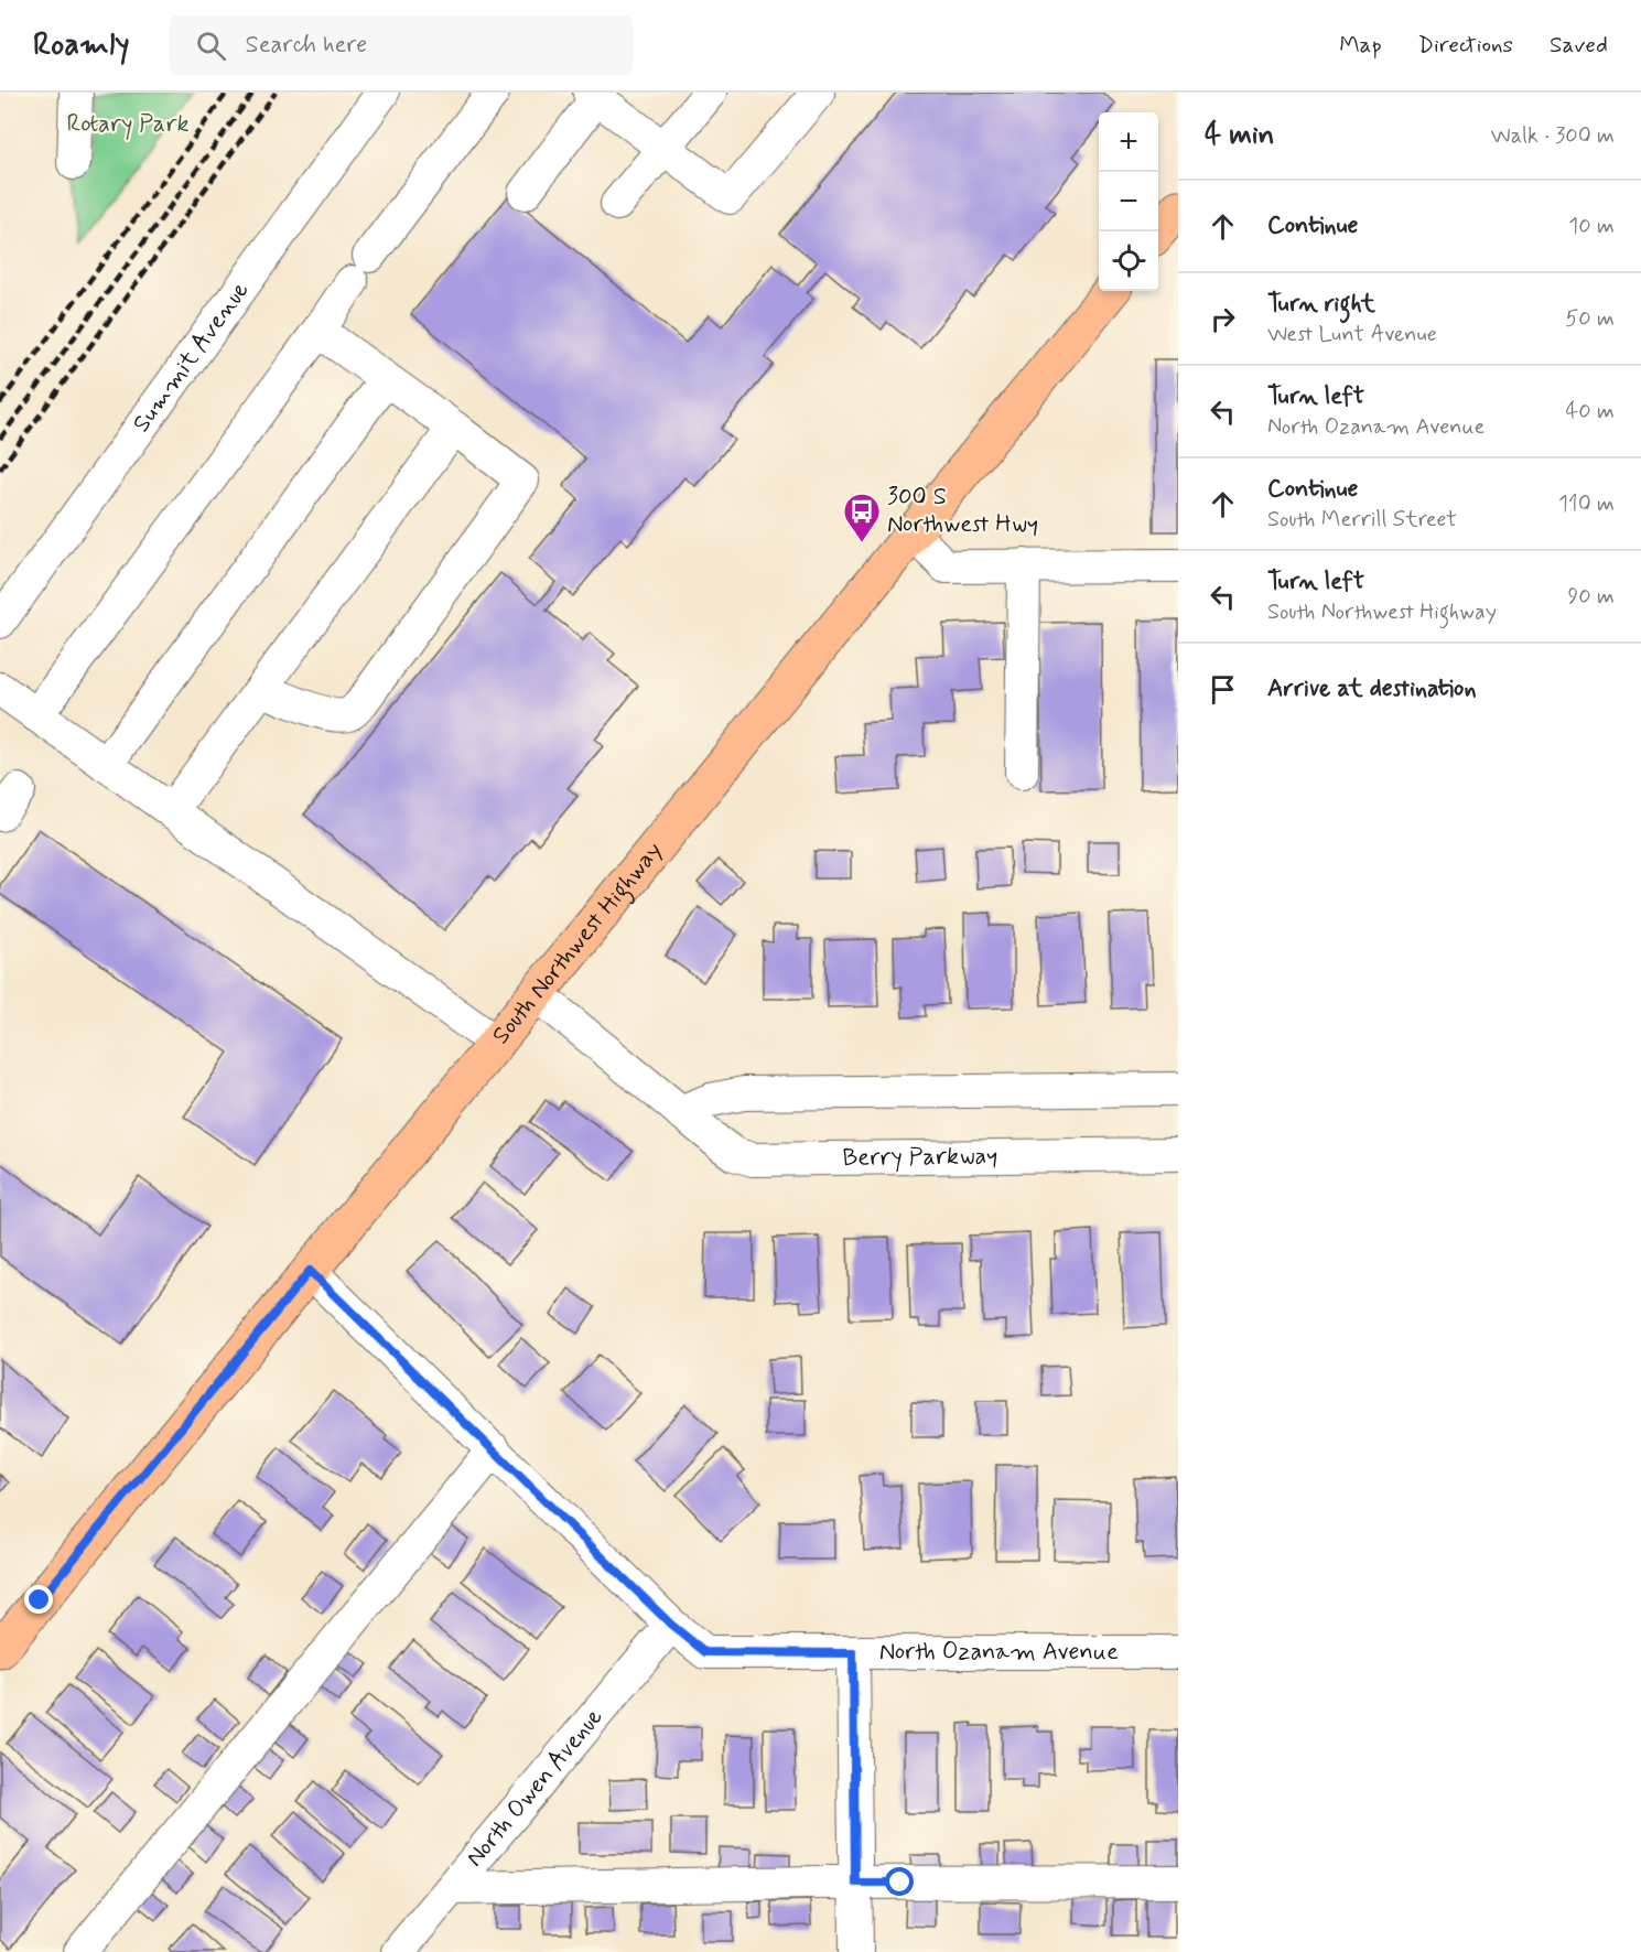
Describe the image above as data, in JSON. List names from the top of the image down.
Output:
{
  "streets": {
    "main road": ["South Northwest Highway"],
    "street": [
      "Summit Avenue",
      "Berry Parkway",
      "North Ozanam Avenue",
      "North Owen Avenue"
    ]
  },
  "crossings": [
    ["South Northwest Highway", "Berry Parkway"],
    ["South Northwest Highway", "North Ozanam Avenue"],
    ["North Ozanam Avenue", "North Owen Avenue"]
  ],
  "parks": ["Rotary Park"],
  "places": {
    "bus stop": ["300 S Northwest Hwy"]
  },
  "page": {
    "header": "Roamly",
    "search": "Search here",
    "nav": ["Map", "Directions", "Saved"],
    "heading": ["4 min", "Walk · 300 m"],
    "map_buttons": ["+", "−"],
    "list": [
      ["Continue", "10 m"],
      ["Turn right", "West Lunt Avenue", "50 m"],
      ["Turn left", "North Ozanam Avenue", "40 m"],
      ["Continue", "South Merrill Street", "110 m"],
      ["Turn left", "South Northwest Highway", "90 m"],
      "Arrive at destination"
    ]
  }
}
